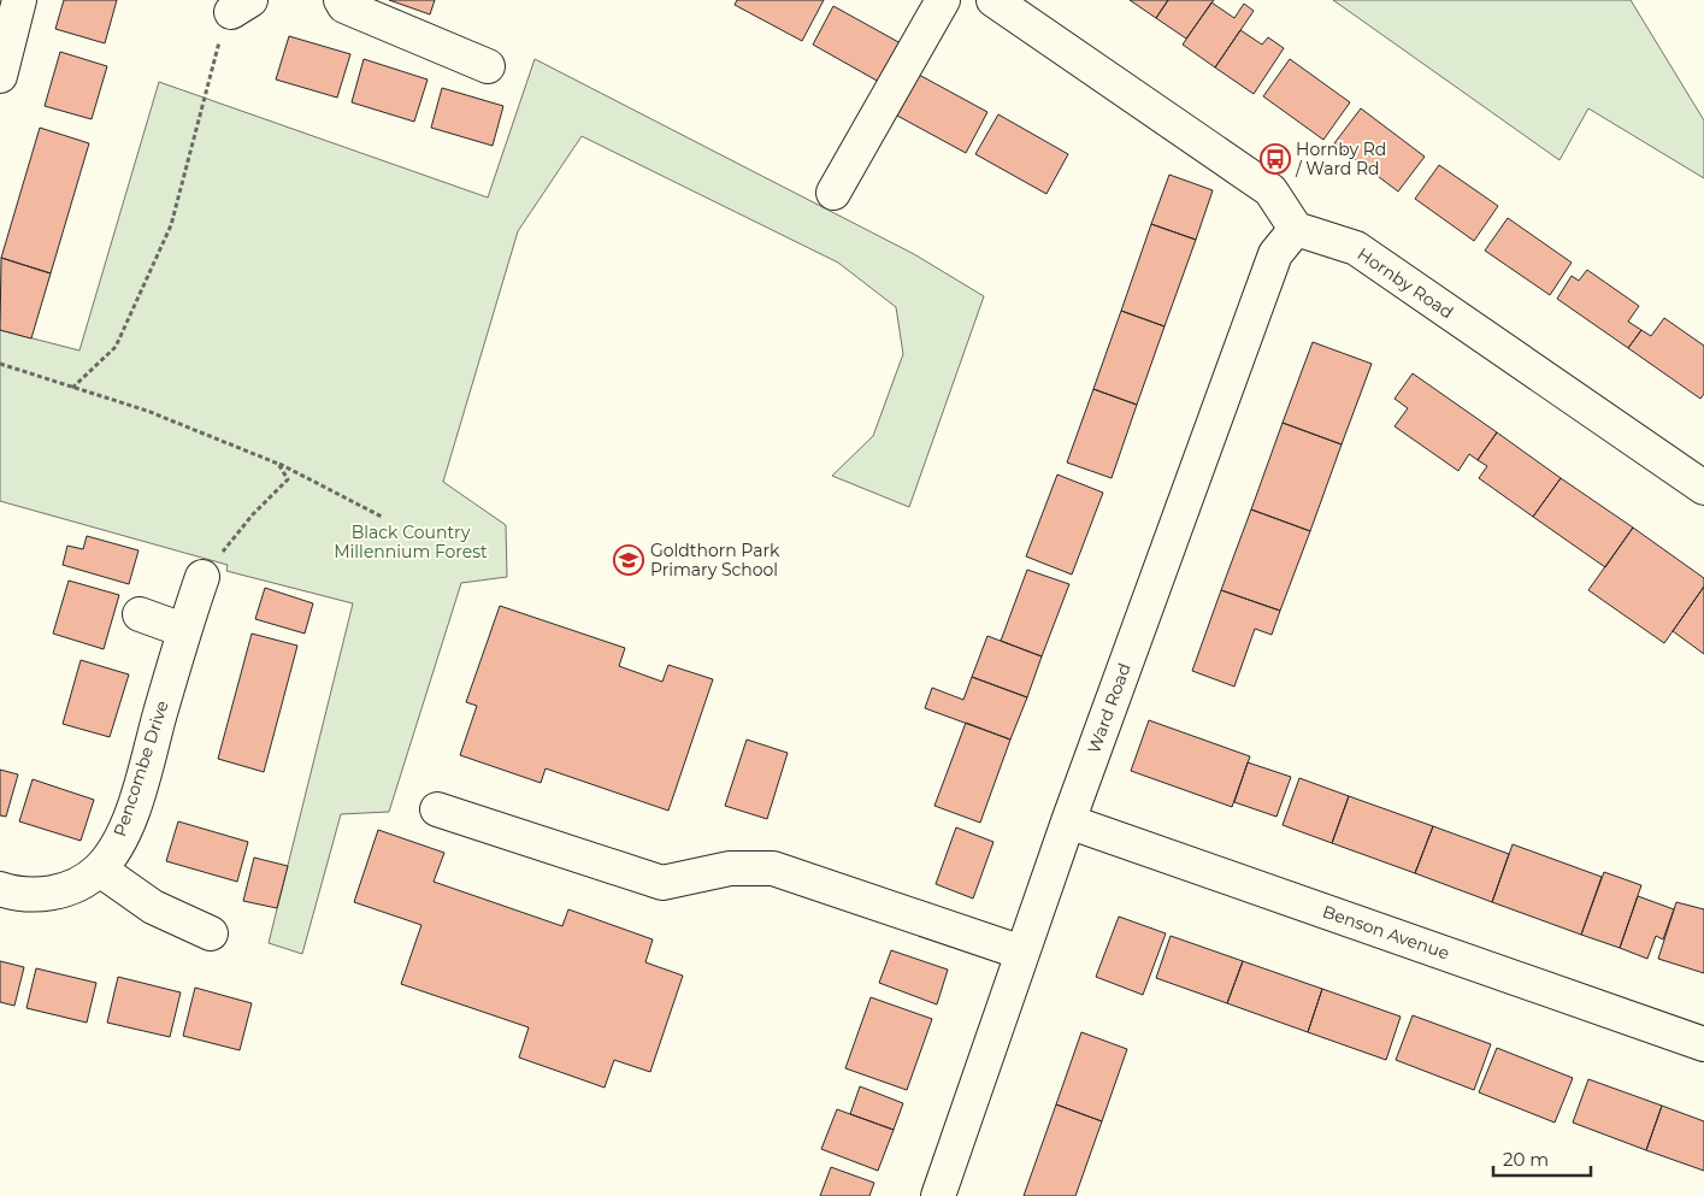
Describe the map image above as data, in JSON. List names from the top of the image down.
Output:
{
  "streets": {
    "street": [
      "Hornby Road",
      "Ward Road",
      "Pencombe Drive",
      "Benson Avenue"
    ]
  },
  "crossings": [
    ["Hornby Road", "Ward Road"],
    ["Ward Road", "Benson Avenue"]
  ],
  "parks": ["Black Country Millennium Forest"],
  "places": {
    "bus stop": ["Hornby Rd / Ward Rd"],
    "school or university": ["Goldthorn Park Primary School"]
  },
  "scale_bar": "20 m"
}
